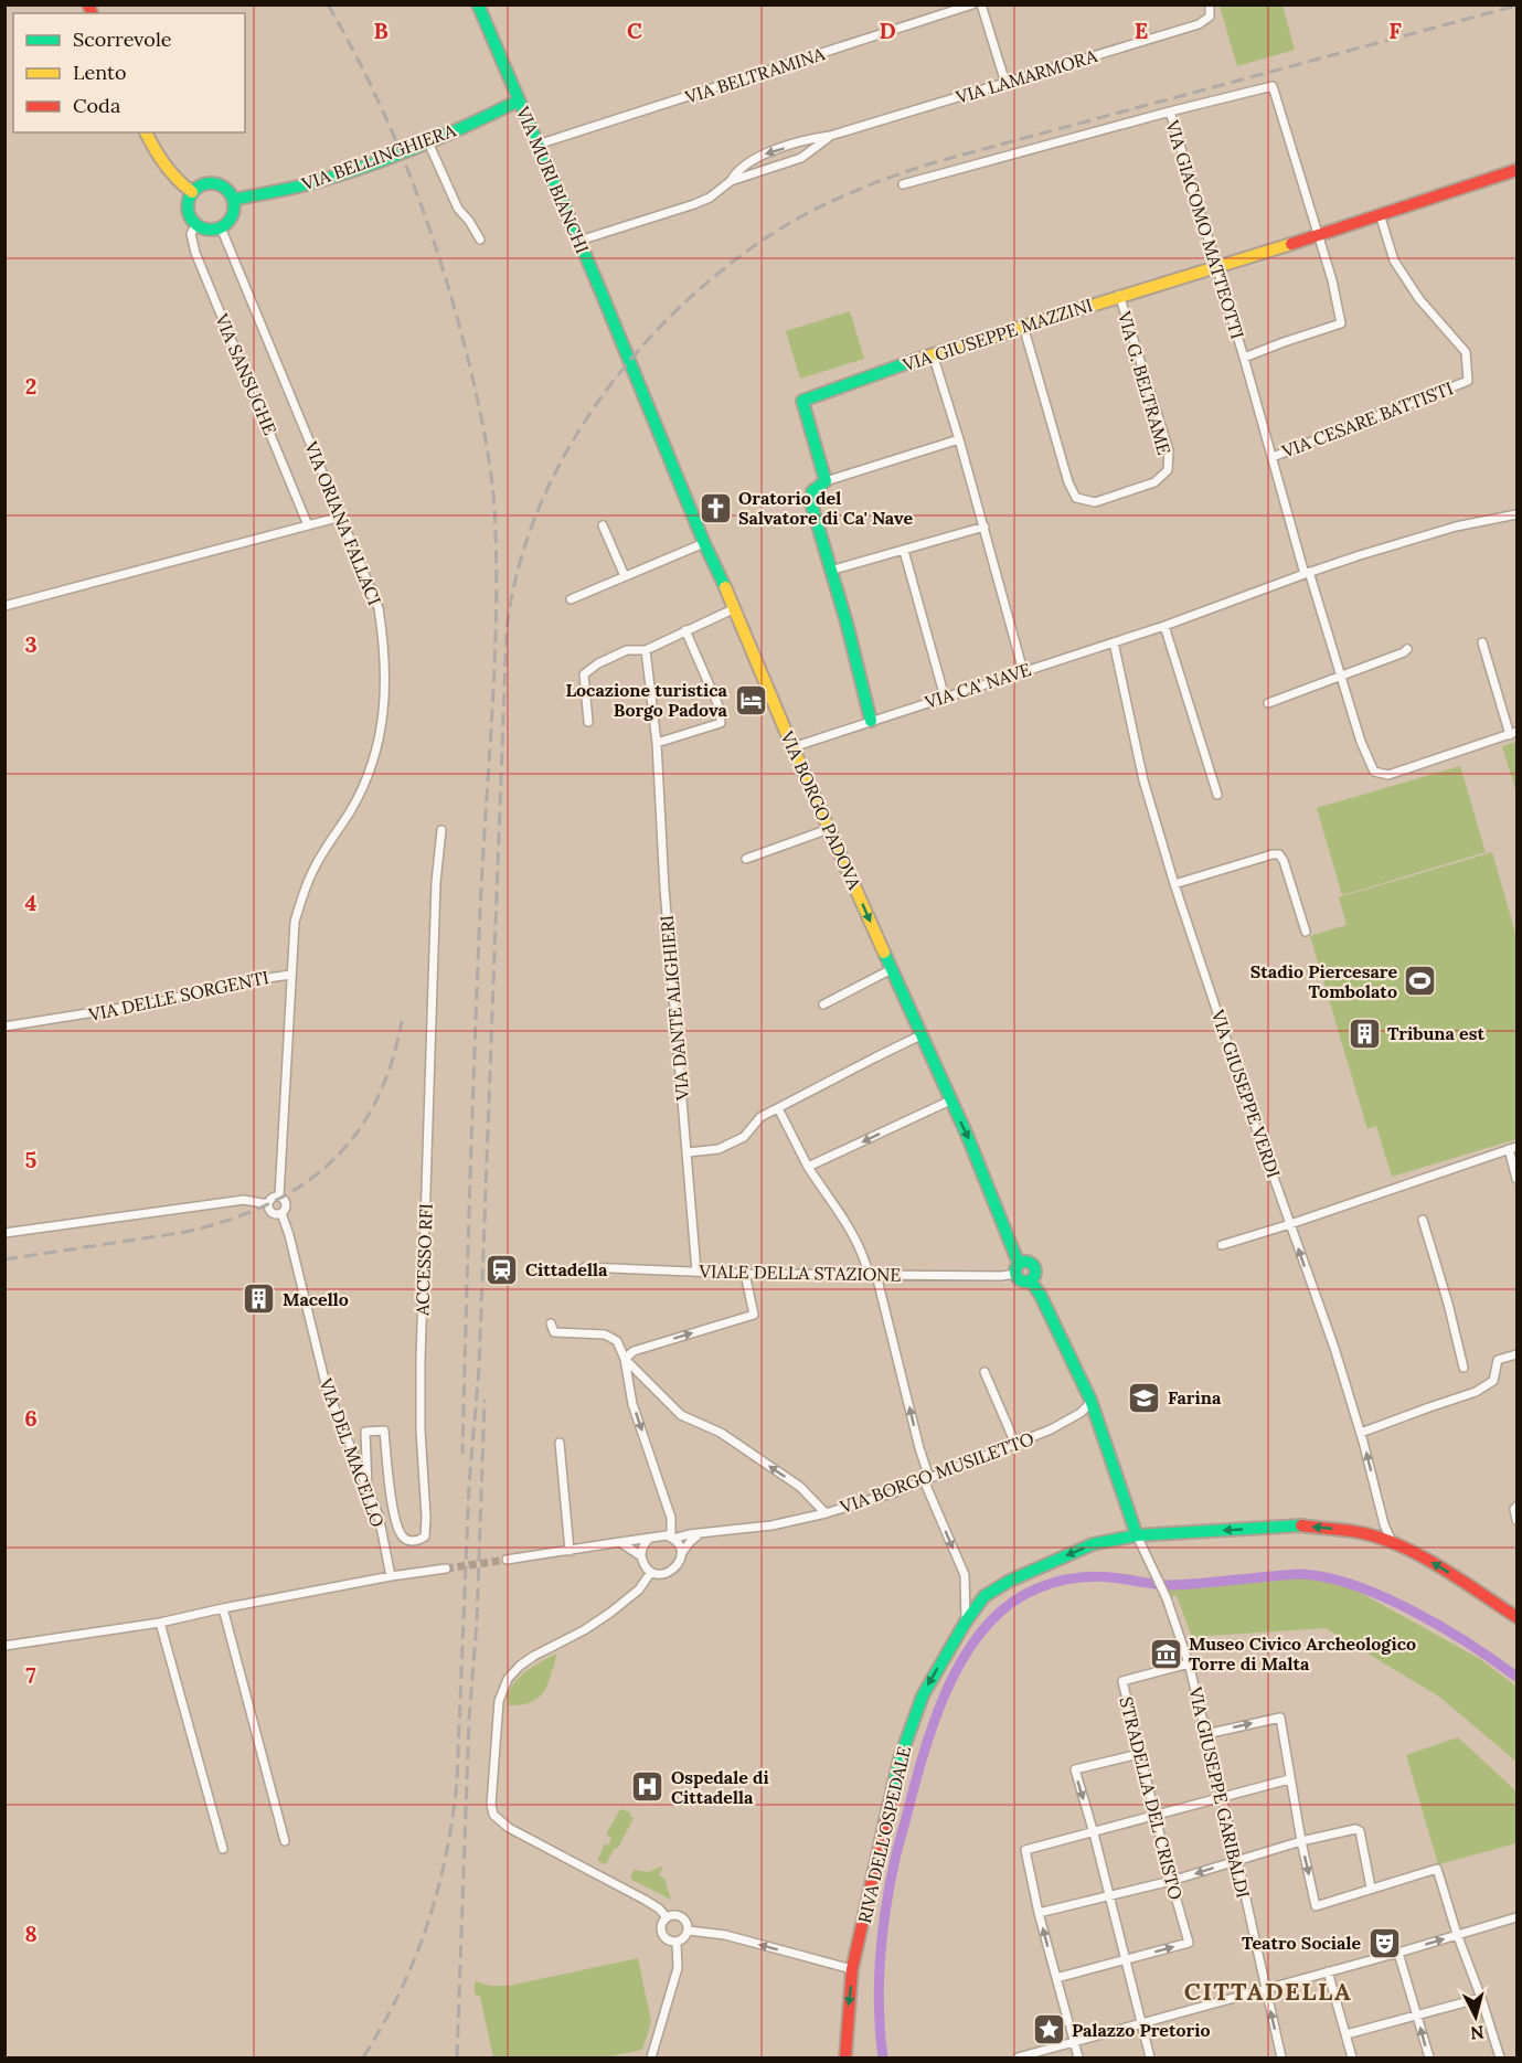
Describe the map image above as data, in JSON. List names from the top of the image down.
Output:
{
  "streets": {
    "street": [
      "VIA BELTRAMINA",
      "VIA LAMARMORA",
      "VIA BELLINGHIERA",
      "VIA MURI BIANCHI",
      "VIA GIACOMO MATTEOTTI",
      "VIA GIUSEPPE MAZZINI",
      "VIA SANSUGHE",
      "VIA G. BELTRAME",
      "VIA CESARE BATTISTI",
      "VIA ORIANA FALLACI",
      "VIA CA' NAVE",
      "VIA BORGO PADOVA",
      "VIA DELLE SORGENTI",
      "VIA DANTE ALIGHIERI",
      "VIA GIUSEPPE VERDI",
      "ACCESSO RFI",
      "VIALE DELLA STAZIONE",
      "VIA DEL MACELLO",
      "VIA BORGO MUSILETTO",
      "VIA GIUSEPPE GARIBALDI",
      "STRADELLA DEL CRISTO",
      "RIVA DELL'OSPEDALE"
    ]
  },
  "crossings": [
    ["VIA BELTRAMINA", "VIA MURI BIANCHI"],
    ["VIA LAMARMORA", "VIA MURI BIANCHI"],
    ["VIA BELLINGHIERA", "VIA MURI BIANCHI"],
    ["VIA BELLINGHIERA", "VIA SANSUGHE"],
    ["VIA BELLINGHIERA", "VIA ORIANA FALLACI"],
    ["VIA MURI BIANCHI", "VIA BORGO PADOVA"],
    ["VIA GIACOMO MATTEOTTI", "VIA GIUSEPPE MAZZINI"],
    ["VIA GIACOMO MATTEOTTI", "VIA CESARE BATTISTI"],
    ["VIA GIACOMO MATTEOTTI", "VIA CA' NAVE"],
    ["VIA GIUSEPPE MAZZINI", "VIA G. BELTRAME"],
    ["VIA GIUSEPPE MAZZINI", "VIA CESARE BATTISTI"],
    ["VIA SANSUGHE", "VIA ORIANA FALLACI"],
    ["VIA ORIANA FALLACI", "VIA DELLE SORGENTI"],
    ["VIA CA' NAVE", "VIA BORGO PADOVA"],
    ["VIA CA' NAVE", "VIA GIUSEPPE VERDI"],
    ["VIA BORGO PADOVA", "VIALE DELLA STAZIONE"],
    ["VIA BORGO PADOVA", "VIA BORGO MUSILETTO"],
    ["VIA BORGO PADOVA", "VIA GIUSEPPE GARIBALDI"],
    ["VIA BORGO PADOVA", "RIVA DELL'OSPEDALE"],
    ["VIA DELLE SORGENTI", "VIA DEL MACELLO"],
    ["VIA DANTE ALIGHIERI", "VIALE DELLA STAZIONE"],
    ["VIA GIUSEPPE VERDI", "RIVA DELL'OSPEDALE"],
    ["ACCESSO RFI", "VIA DEL MACELLO"],
    ["VIA GIUSEPPE GARIBALDI", "STRADELLA DEL CRISTO"],
    ["VIA GIUSEPPE GARIBALDI", "RIVA DELL'OSPEDALE"]
  ],
  "one_way": ["VIA GIUSEPPE VERDI"],
  "districts": ["CITTADELLA"],
  "places": {
    "church": ["Oratorio del Salvatore di Ca' Nave"],
    "hotel": ["Locazione turistica Borgo Padova"],
    "sports": ["Stadio Piercesare Tombolato"],
    "building": ["Tribuna est", "Macello"],
    "station": ["Cittadella"],
    "school or university": ["Farina"],
    "museum": ["Museo Civico Archeologico Torre di Malta"],
    "hospital": ["Ospedale di Cittadella"],
    "theatre": ["Teatro Sociale"],
    "place": ["Palazzo Pretorio"]
  },
  "legend": ["Scorrevole", "Lento", "Coda"],
  "north": "bottom",
  "grid": {
    "columns": [
      "B",
      "C",
      "D",
      "E",
      "F"
    ],
    "rows": [
      "2",
      "3",
      "4",
      "5",
      "6",
      "7",
      "8"
    ]
  }
}
